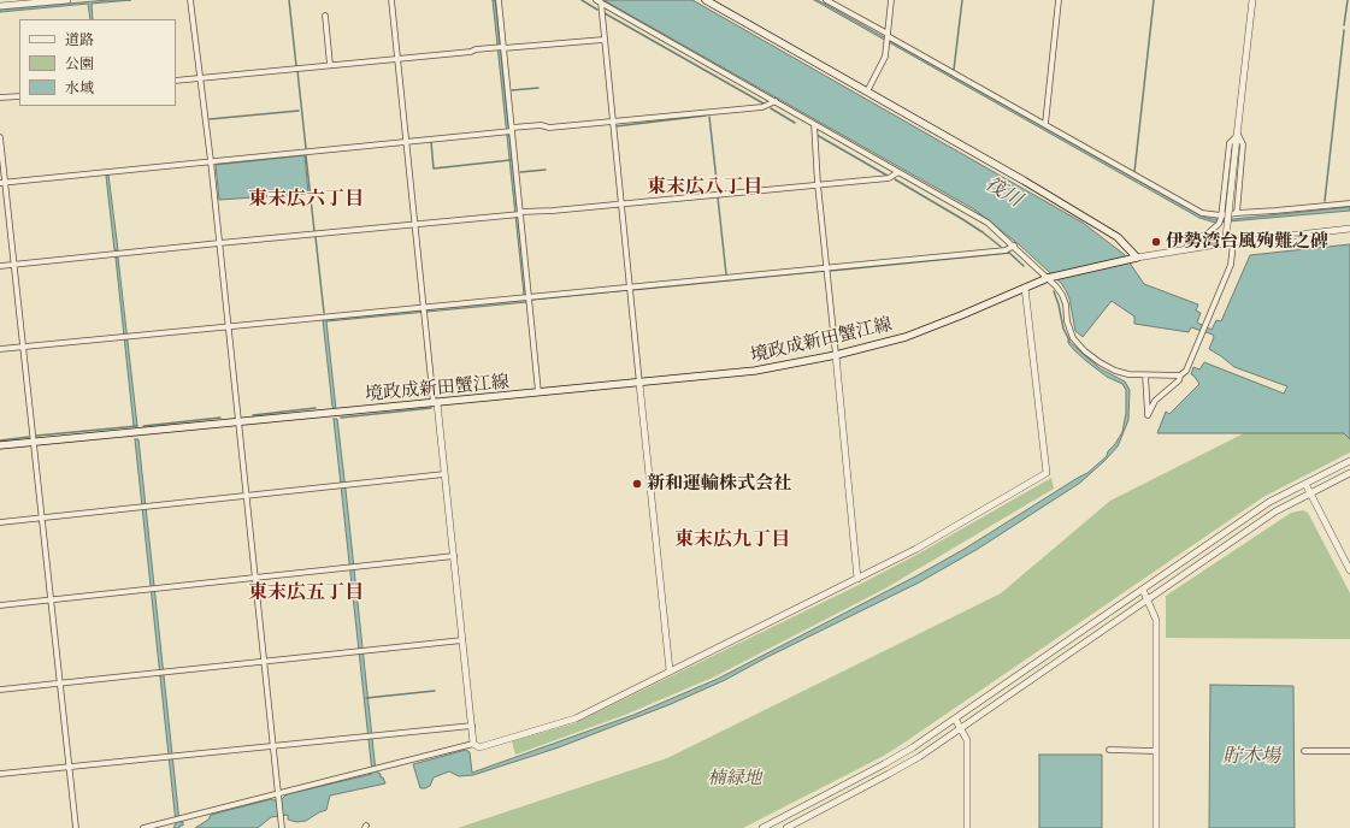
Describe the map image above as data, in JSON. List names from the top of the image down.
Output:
{
  "streets": {
    "main road": ["境政成新田蟹江線"]
  },
  "districts": [
    "東末広八丁目",
    "東末広六丁目",
    "東末広九丁目",
    "東末広五丁目"
  ],
  "water": ["筏川", "貯木場"],
  "parks": ["楠緑地"],
  "places": ["伊勢湾台風殉難之碑", "新和運輸株式会社"],
  "legend": ["道路", "公園", "水域"]
}
